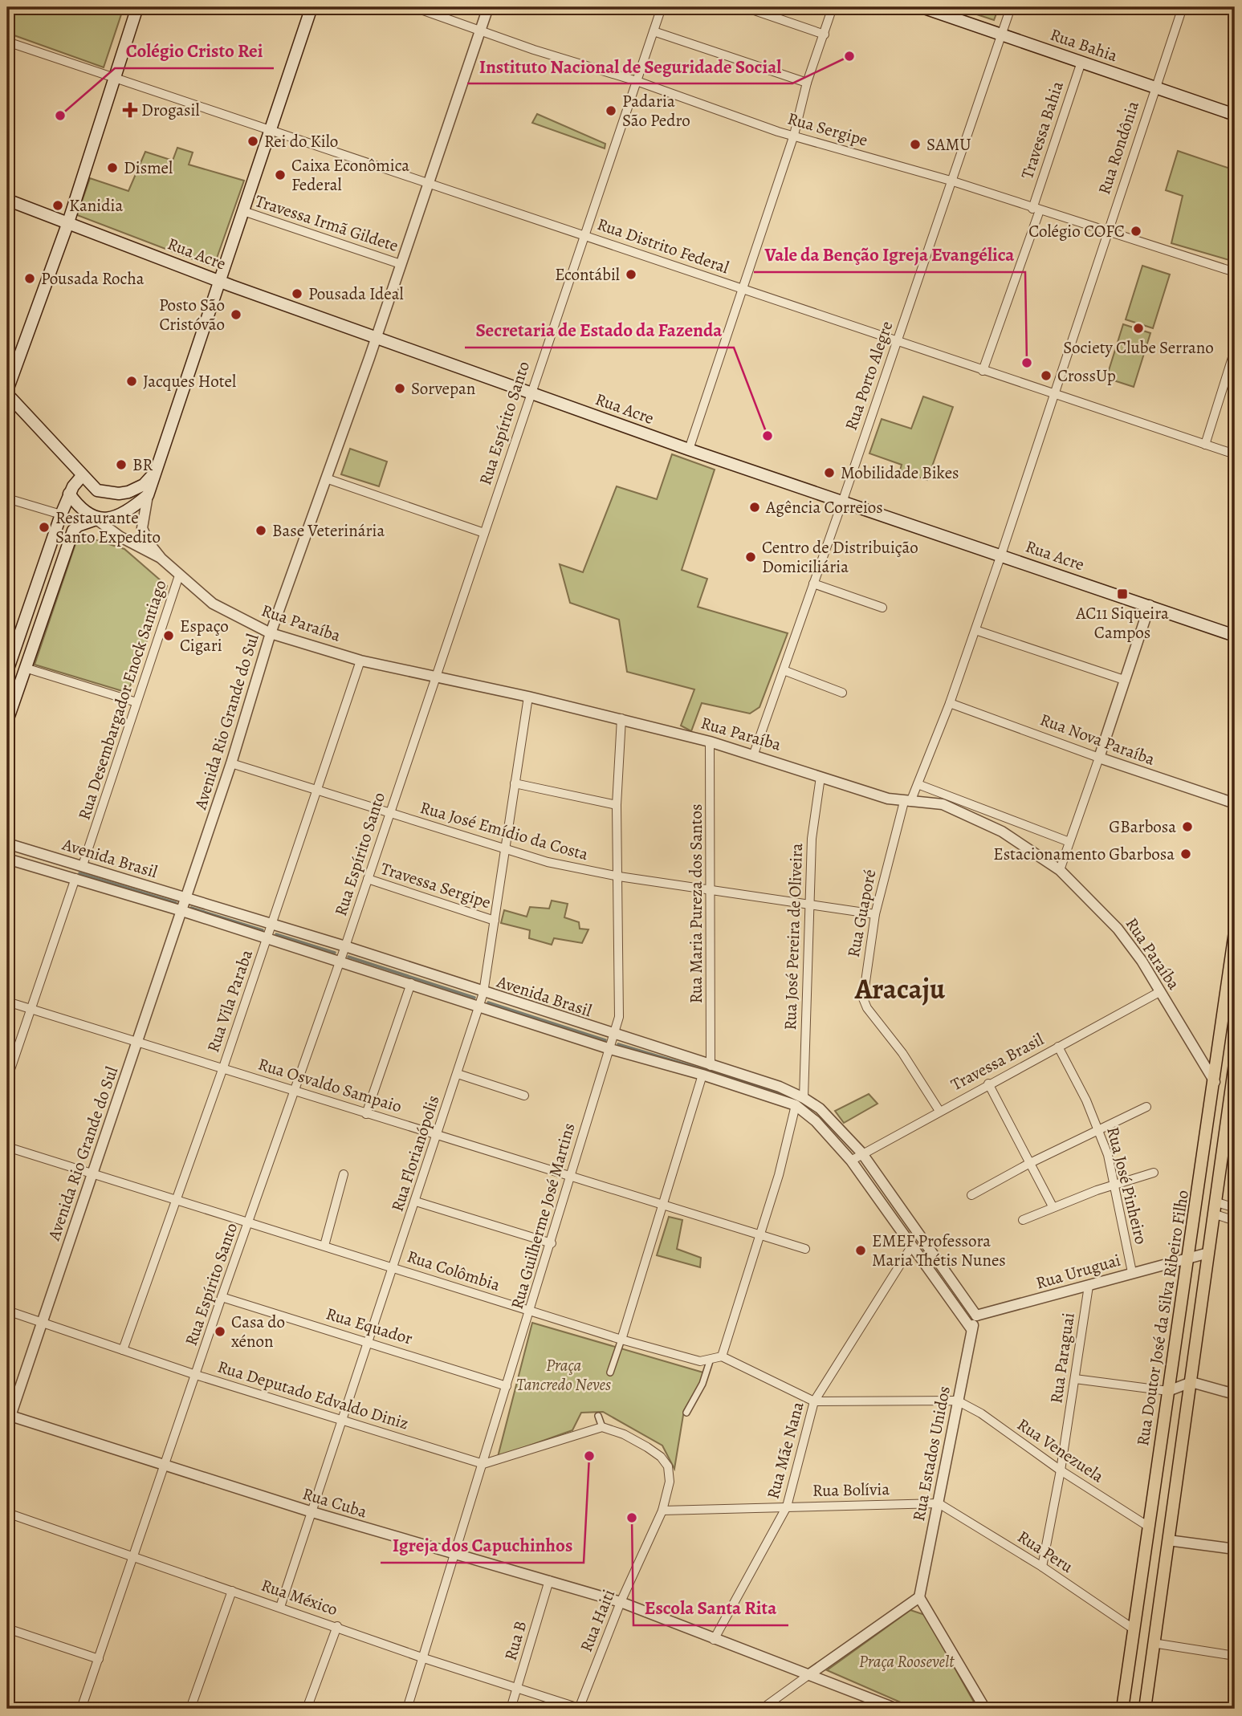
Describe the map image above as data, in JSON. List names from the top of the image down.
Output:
{
  "streets": {
    "main road": ["Rua Bahia", "Rua Acre", "Rua Doutor José da Silva Ribeiro Filho"],
    "street": [
      "Rua Sergipe",
      "Travessa Bahia",
      "Rua Rondônia",
      "Travessa Irmã Gildete",
      "Rua Distrito Federal",
      "Rua Porto Alegre",
      "Rua Espírito Santo",
      "Rua Paraíba",
      "Rua Desembargador Enock Santiago",
      "Avenida Rio Grande do Sul",
      "Rua Nova Paraíba",
      "Rua José Emídio da Costa",
      "Avenida Brasil",
      "Travessa Sergipe",
      "Rua Maria Pureza dos Santos",
      "Rua Guaporé",
      "Rua José Pereira de Oliveira",
      "Rua Vila Paraba",
      "Travessa Brasil",
      "Rua Osvaldo Sampaio",
      "Rua Florianópolis",
      "Rua José Pinheiro",
      "Rua Guilherme José Martins",
      "Rua Colômbia",
      "Rua Uruguai",
      "Rua Equador",
      "Rua Paraguai",
      "Rua Deputado Edvaldo Diniz",
      "Rua Mãe Nana",
      "Rua Venezuela",
      "Rua Estados Unidos",
      "Rua Bolívia",
      "Rua Cuba",
      "Rua Peru",
      "Rua México",
      "Rua Haiti",
      "Rua B"
    ]
  },
  "crossings": [
    ["Rua Bahia", "Travessa Bahia"],
    ["Rua Bahia", "Rua Rondônia"],
    ["Rua Bahia", "Rua Porto Alegre"],
    ["Rua Sergipe", "Travessa Bahia"],
    ["Rua Sergipe", "Rua Rondônia"],
    ["Rua Sergipe", "Rua Porto Alegre"],
    ["Rua Sergipe", "Rua Espírito Santo"],
    ["Rua Sergipe", "Avenida Rio Grande do Sul"],
    ["Travessa Bahia", "Rua Distrito Federal"],
    ["Rua Rondônia", "Rua Distrito Federal"],
    ["Rua Rondônia", "Rua Acre"],
    ["Rua Rondônia", "Rua Guaporé"],
    ["Travessa Irmã Gildete", "Avenida Rio Grande do Sul"],
    ["Rua Distrito Federal", "Rua Porto Alegre"],
    ["Rua Distrito Federal", "Rua Espírito Santo"],
    ["Rua Distrito Federal", "Avenida Rio Grande do Sul"],
    ["Rua Acre", "Rua Porto Alegre"],
    ["Rua Acre", "Rua Espírito Santo"],
    ["Rua Acre", "Avenida Rio Grande do Sul"],
    ["Rua Acre", "Rua Guaporé"],
    ["Rua Porto Alegre", "Rua Paraíba"],
    ["Rua Espírito Santo", "Rua Paraíba"],
    ["Rua Espírito Santo", "Rua José Emídio da Costa"],
    ["Rua Espírito Santo", "Avenida Brasil"],
    ["Rua Espírito Santo", "Travessa Sergipe"],
    ["Rua Espírito Santo", "Rua Osvaldo Sampaio"],
    ["Rua Espírito Santo", "Rua Colômbia"],
    ["Rua Espírito Santo", "Rua Equador"],
    ["Rua Espírito Santo", "Rua Deputado Edvaldo Diniz"],
    ["Rua Espírito Santo", "Rua Cuba"],
    ["Rua Espírito Santo", "Rua México"],
    ["Rua Paraíba", "Rua Desembargador Enock Santiago"],
    ["Rua Paraíba", "Avenida Rio Grande do Sul"],
    ["Rua Paraíba", "Rua Maria Pureza dos Santos"],
    ["Rua Paraíba", "Rua Guaporé"],
    ["Rua Paraíba", "Rua José Pereira de Oliveira"],
    ["Rua Paraíba", "Rua Vila Paraba"],
    ["Rua Paraíba", "Travessa Brasil"],
    ["Rua Paraíba", "Rua Florianópolis"],
    ["Rua Paraíba", "Rua Guilherme José Martins"],
    ["Rua Paraíba", "Rua Doutor José da Silva Ribeiro Filho"],
    ["Rua Desembargador Enock Santiago", "Avenida Brasil"],
    ["Avenida Rio Grande do Sul", "Rua José Emídio da Costa"],
    ["Avenida Rio Grande do Sul", "Avenida Brasil"],
    ["Avenida Rio Grande do Sul", "Rua Osvaldo Sampaio"],
    ["Avenida Rio Grande do Sul", "Rua Colômbia"],
    ["Avenida Rio Grande do Sul", "Rua Deputado Edvaldo Diniz"],
    ["Avenida Rio Grande do Sul", "Rua Cuba"],
    ["Rua Nova Paraíba", "Rua Guaporé"],
    ["Rua José Emídio da Costa", "Rua Maria Pureza dos Santos"],
    ["Rua José Emídio da Costa", "Rua Guaporé"],
    ["Rua José Emídio da Costa", "Rua José Pereira de Oliveira"],
    ["Rua José Emídio da Costa", "Rua Vila Paraba"],
    ["Rua José Emídio da Costa", "Rua Florianópolis"],
    ["Rua José Emídio da Costa", "Rua Guilherme José Martins"],
    ["Avenida Brasil", "Rua Maria Pureza dos Santos"],
    ["Avenida Brasil", "Rua José Pereira de Oliveira"],
    ["Avenida Brasil", "Rua Vila Paraba"],
    ["Avenida Brasil", "Travessa Brasil"],
    ["Avenida Brasil", "Rua Florianópolis"],
    ["Avenida Brasil", "Rua Guilherme José Martins"],
    ["Avenida Brasil", "Rua Uruguai"],
    ["Avenida Brasil", "Rua Mãe Nana"],
    ["Avenida Brasil", "Rua Estados Unidos"],
    ["Travessa Sergipe", "Rua Florianópolis"],
    ["Rua Guaporé", "Travessa Brasil"],
    ["Rua Vila Paraba", "Rua Osvaldo Sampaio"],
    ["Rua Vila Paraba", "Rua Colômbia"],
    ["Rua Vila Paraba", "Rua Deputado Edvaldo Diniz"],
    ["Travessa Brasil", "Rua José Pinheiro"],
    ["Rua Osvaldo Sampaio", "Rua Florianópolis"],
    ["Rua Osvaldo Sampaio", "Rua Guilherme José Martins"],
    ["Rua Florianópolis", "Rua Colômbia"],
    ["Rua Florianópolis", "Rua Equador"],
    ["Rua Florianópolis", "Rua Deputado Edvaldo Diniz"],
    ["Rua Florianópolis", "Rua Cuba"],
    ["Rua Florianópolis", "Rua México"],
    ["Rua José Pinheiro", "Rua Uruguai"],
    ["Rua Guilherme José Martins", "Rua Colômbia"],
    ["Rua Guilherme José Martins", "Rua Equador"],
    ["Rua Guilherme José Martins", "Rua Deputado Edvaldo Diniz"],
    ["Rua Guilherme José Martins", "Rua Cuba"],
    ["Rua Guilherme José Martins", "Rua México"],
    ["Rua Uruguai", "Rua Doutor José da Silva Ribeiro Filho"],
    ["Rua Uruguai", "Rua Paraguai"],
    ["Rua Uruguai", "Rua Estados Unidos"],
    ["Rua Doutor José da Silva Ribeiro Filho", "Rua Venezuela"],
    ["Rua Doutor José da Silva Ribeiro Filho", "Rua Peru"],
    ["Rua Paraguai", "Rua Venezuela"],
    ["Rua Paraguai", "Rua Peru"],
    ["Rua Mãe Nana", "Rua Bolívia"],
    ["Rua Mãe Nana", "Rua Cuba"],
    ["Rua Venezuela", "Rua Estados Unidos"],
    ["Rua Estados Unidos", "Rua Bolívia"],
    ["Rua Estados Unidos", "Rua Peru"],
    ["Rua Bolívia", "Rua Peru"],
    ["Rua Bolívia", "Rua Haiti"],
    ["Rua Cuba", "Rua Haiti"],
    ["Rua Cuba", "Rua B"],
    ["Rua México", "Rua Haiti"],
    ["Rua México", "Rua B"]
  ],
  "districts": ["Aracaju"],
  "parks": ["Praça Tancredo Neves", "Praça Roosevelt"],
  "places": {
    "other": [
      "Instituto Nacional de Seguridade Social",
      "Padaria São Pedro",
      "Colégio Cristo Rei",
      "Rei do Kilo",
      "SAMU",
      "Dismel",
      "Caixa Econômica Federal",
      "Kanidia",
      "Colégio COFC",
      "Econtábil",
      "Pousada Rocha",
      "Pousada Ideal",
      "Posto São Cristóvão",
      "Society Clube Serrano",
      "Vale da Benção Igreja Evangélica",
      "CrossUp",
      "Jacques Hotel",
      "Sorvepan",
      "Secretaria de Estado da Fazenda",
      "BR",
      "Mobilidade Bikes",
      "Agência Correios",
      "Restaurante Santo Expedito",
      "Base Veterinária",
      "Centro de Distribuição Domiciliária",
      "Espaço Cigari",
      "GBarbosa",
      "Estacionamento Gbarbosa",
      "EMEF Professora Maria Thétis Nunes",
      "Casa do xénon",
      "Igreja dos Capuchinhos",
      "Escola Santa Rita"
    ],
    "health": ["Drogasil"],
    "transit": ["AC11 Siqueira Campos"]
  }
}
